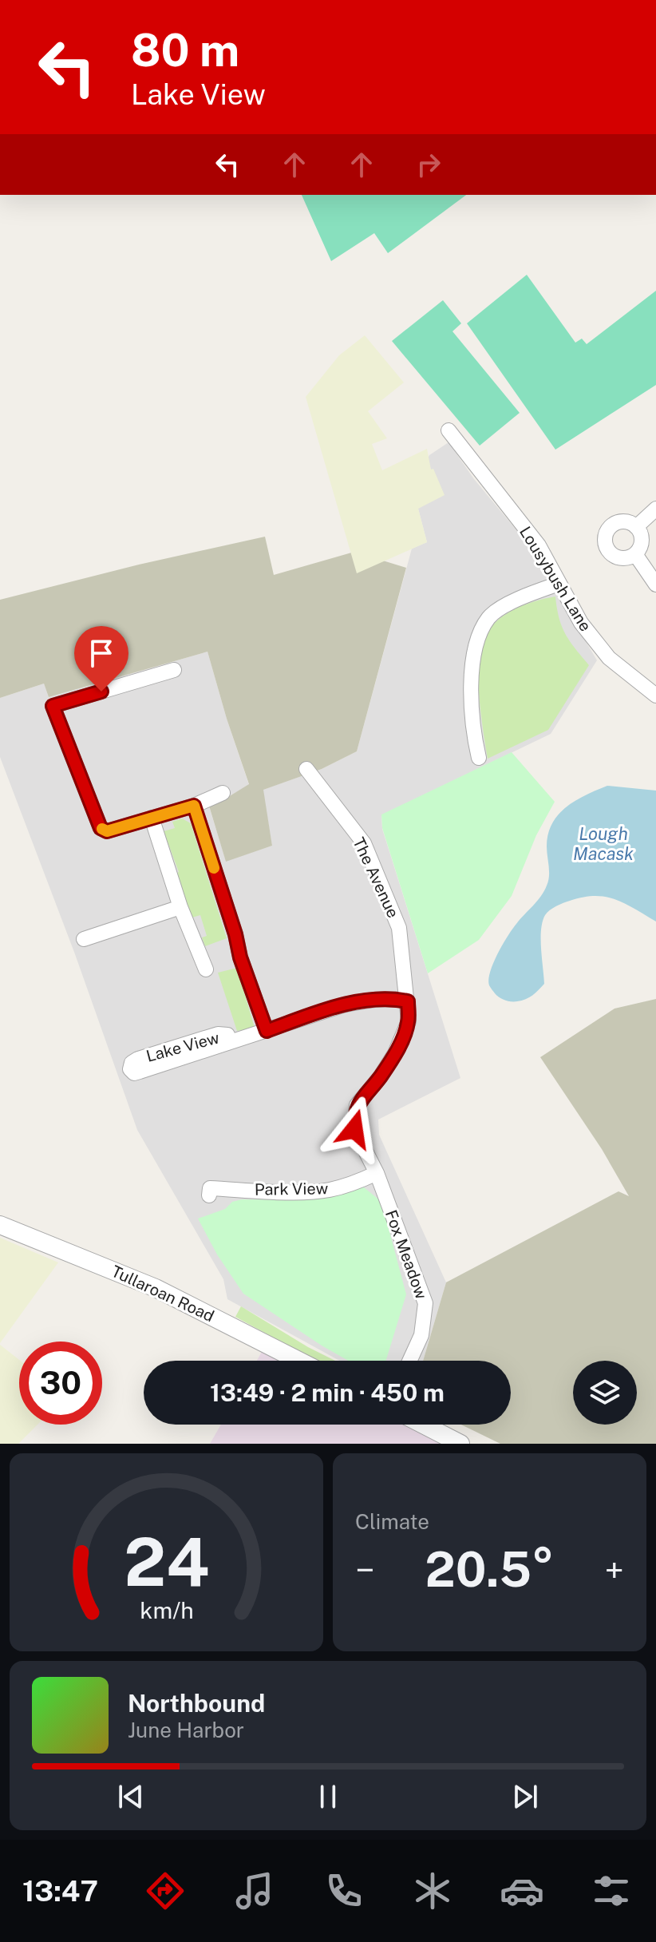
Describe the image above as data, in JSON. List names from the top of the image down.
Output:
{
  "streets": {
    "street": [
      "Lousybush Lane",
      "The Avenue",
      "Lake View",
      "Park View",
      "Fox Meadow",
      "Tullaroan Road"
    ]
  },
  "crossings": [
    ["The Avenue", "Lake View"],
    ["The Avenue", "Park View"],
    ["The Avenue", "Fox Meadow"],
    ["Park View", "Fox Meadow"]
  ],
  "water": ["Lough Macask"],
  "page": {
    "turn": ["80 m", "Lake View"],
    "limit": "30",
    "trip": "13:49 · 2 min · 450 m",
    "tile": "Climate",
    "heat": ["−", "20.5°", "+"],
    "song": ["Northbound", "June Harbor"],
    "tabs": "13:47",
    "gauge": ["24", "km/h"]
  }
}
